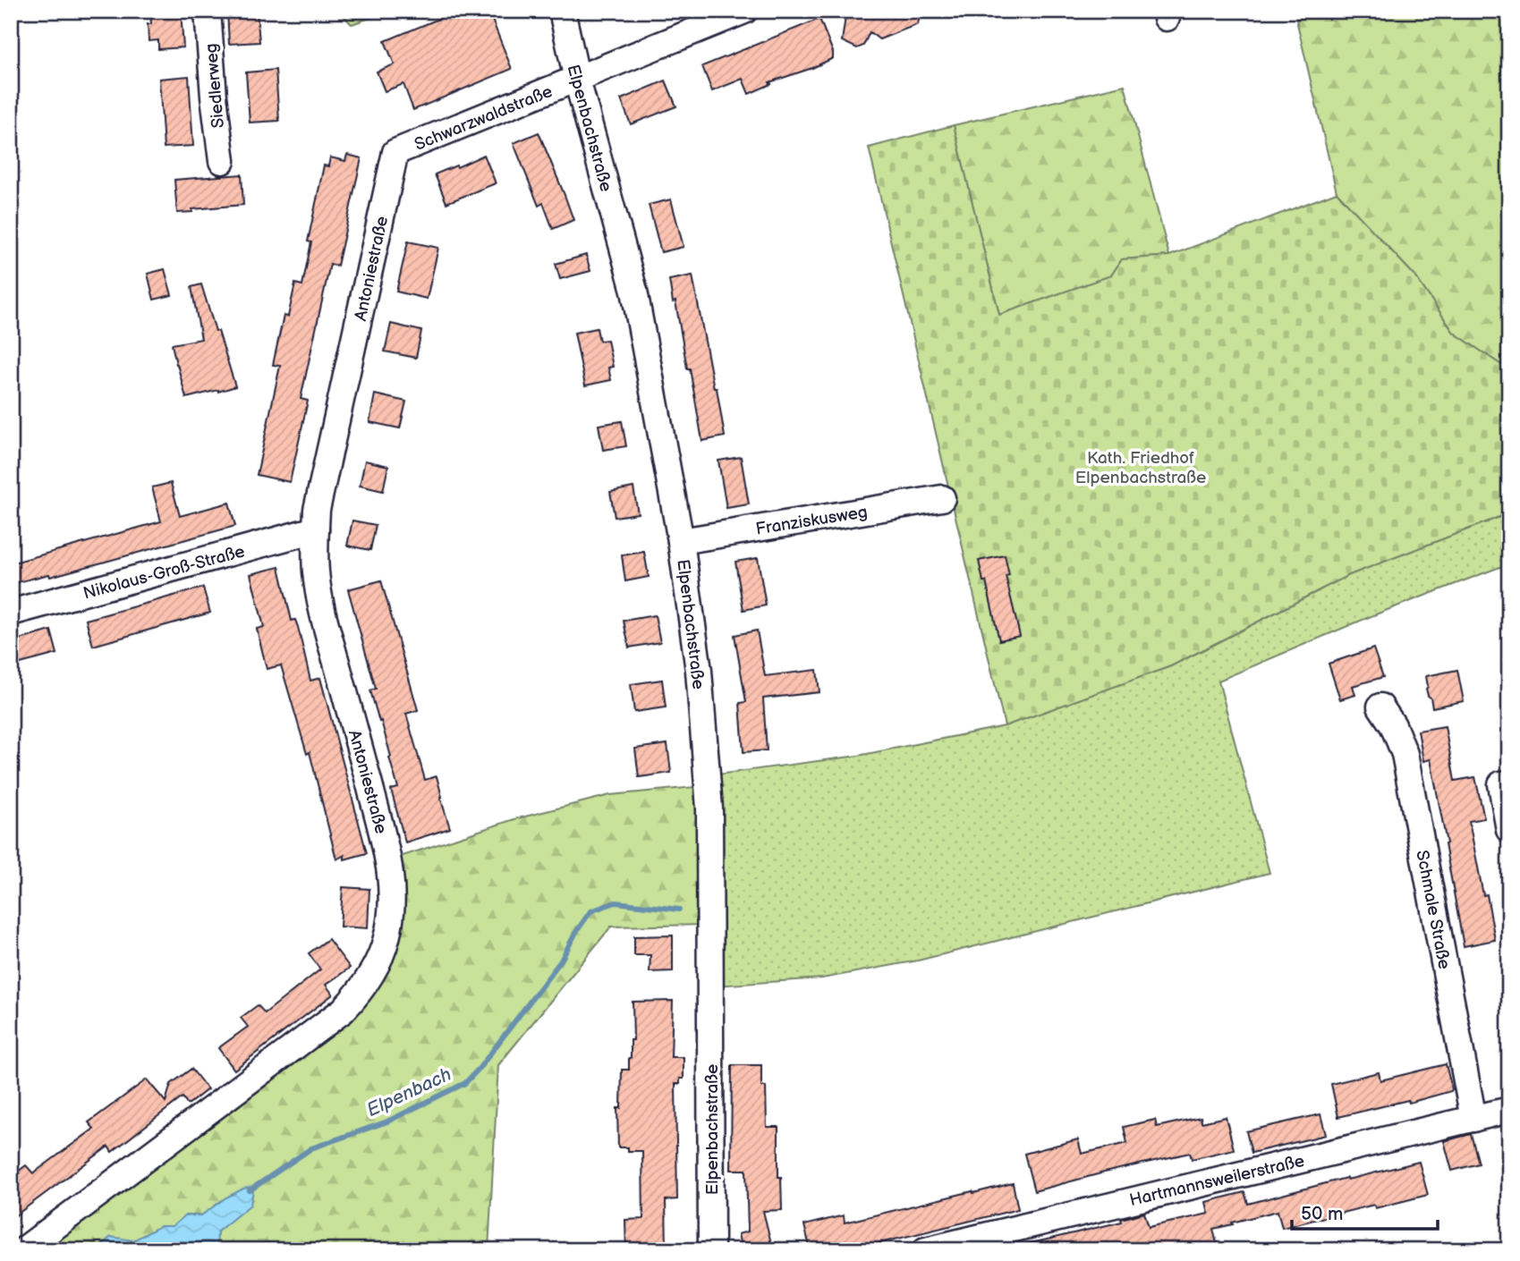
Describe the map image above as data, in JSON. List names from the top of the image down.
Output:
{
  "streets": {
    "street": [
      "Siedlerweg",
      "Schwarzwaldstraße",
      "Elpenbachstraße",
      "Antoniestraße",
      "Franziskusweg",
      "Nikolaus-Groß-Straße",
      "Schmale Straße",
      "Hartmannsweilerstraße"
    ]
  },
  "crossings": [
    ["Schwarzwaldstraße", "Elpenbachstraße"],
    ["Schwarzwaldstraße", "Antoniestraße"],
    ["Elpenbachstraße", "Franziskusweg"],
    ["Antoniestraße", "Nikolaus-Groß-Straße"],
    ["Schmale Straße", "Hartmannsweilerstraße"]
  ],
  "water": ["Elpenbach"],
  "parks": ["Kath. Friedhof Elpenbachstraße"],
  "scale_bar": "50 m"
}
